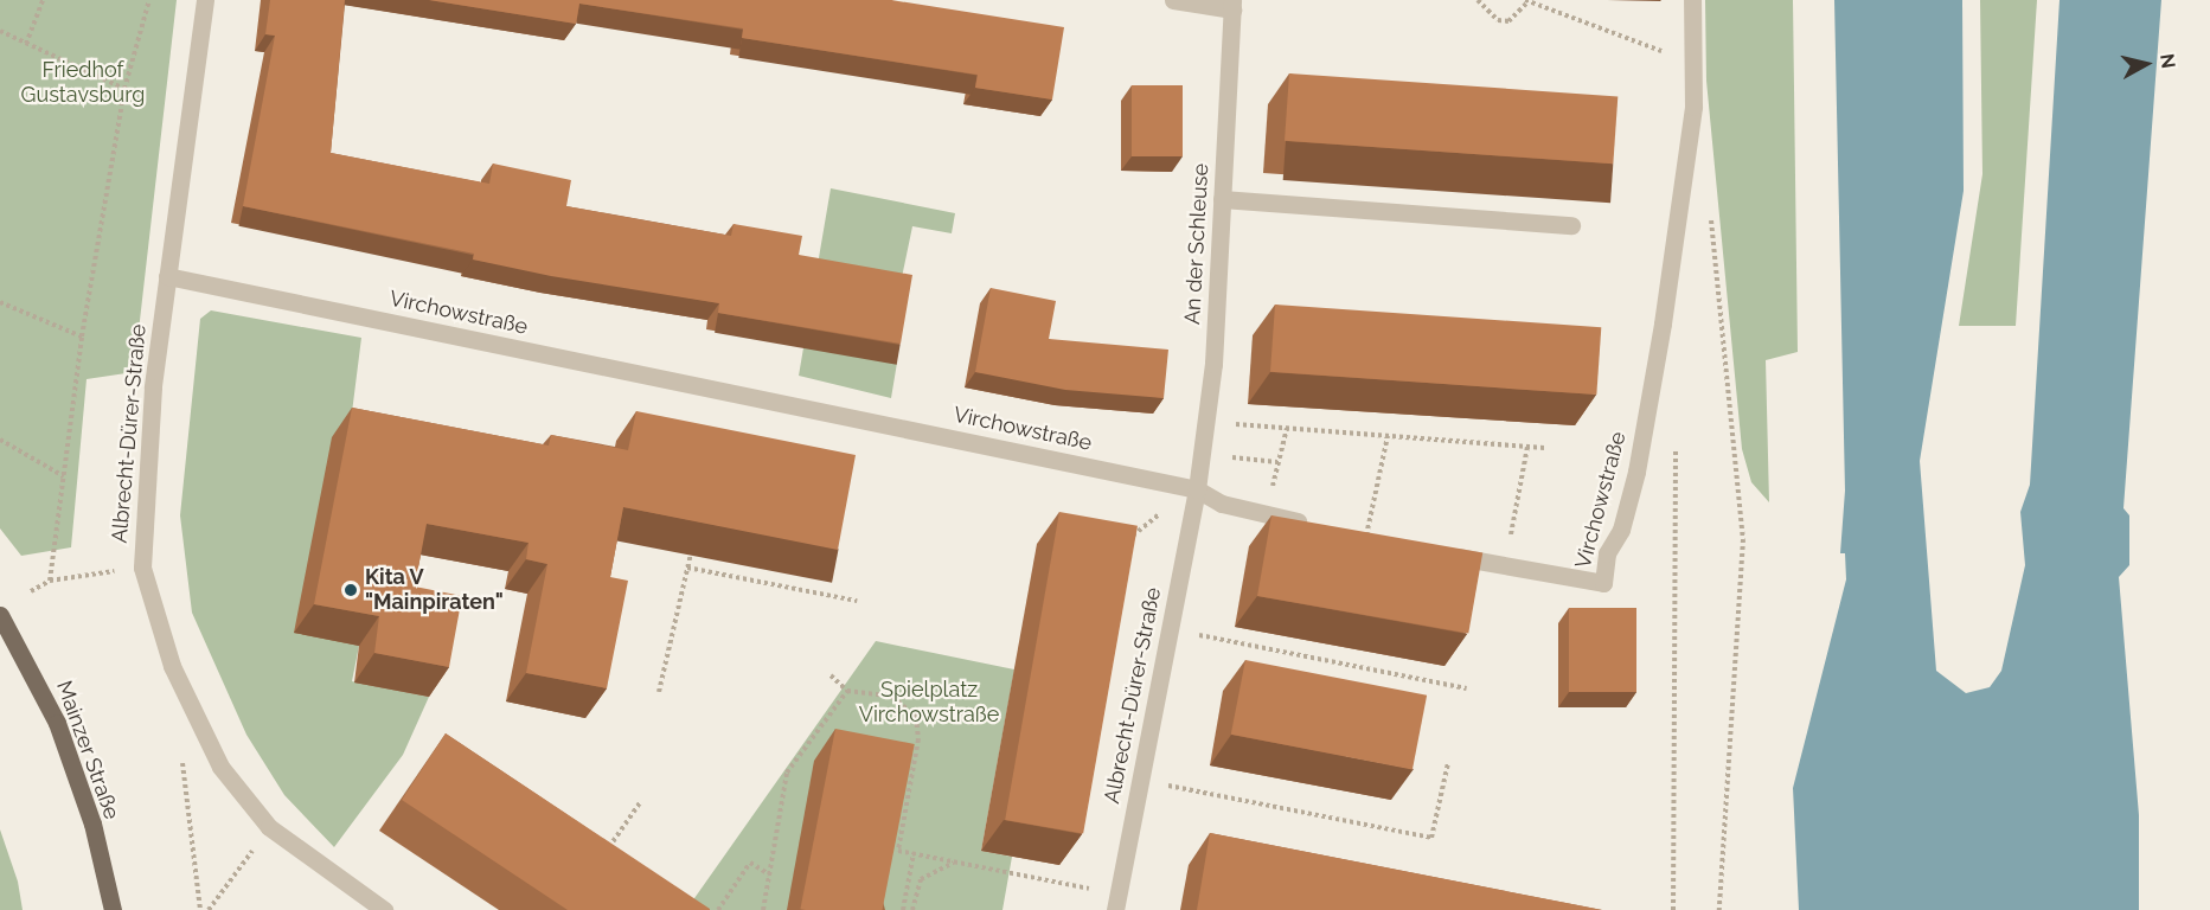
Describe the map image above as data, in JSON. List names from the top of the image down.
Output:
{
  "streets": {
    "main road": ["Mainzer Straße"],
    "street": ["An der Schleuse", "Virchowstraße", "Albrecht-Dürer-Straße"]
  },
  "crossings": [
    ["An der Schleuse", "Virchowstraße"],
    ["An der Schleuse", "Albrecht-Dürer-Straße"],
    ["Virchowstraße", "Albrecht-Dürer-Straße"]
  ],
  "parks": ["Friedhof Gustavsburg", "Spielplatz Virchowstraße"],
  "places": ["Kita V \"Mainpiraten\""],
  "north": "right"
}
